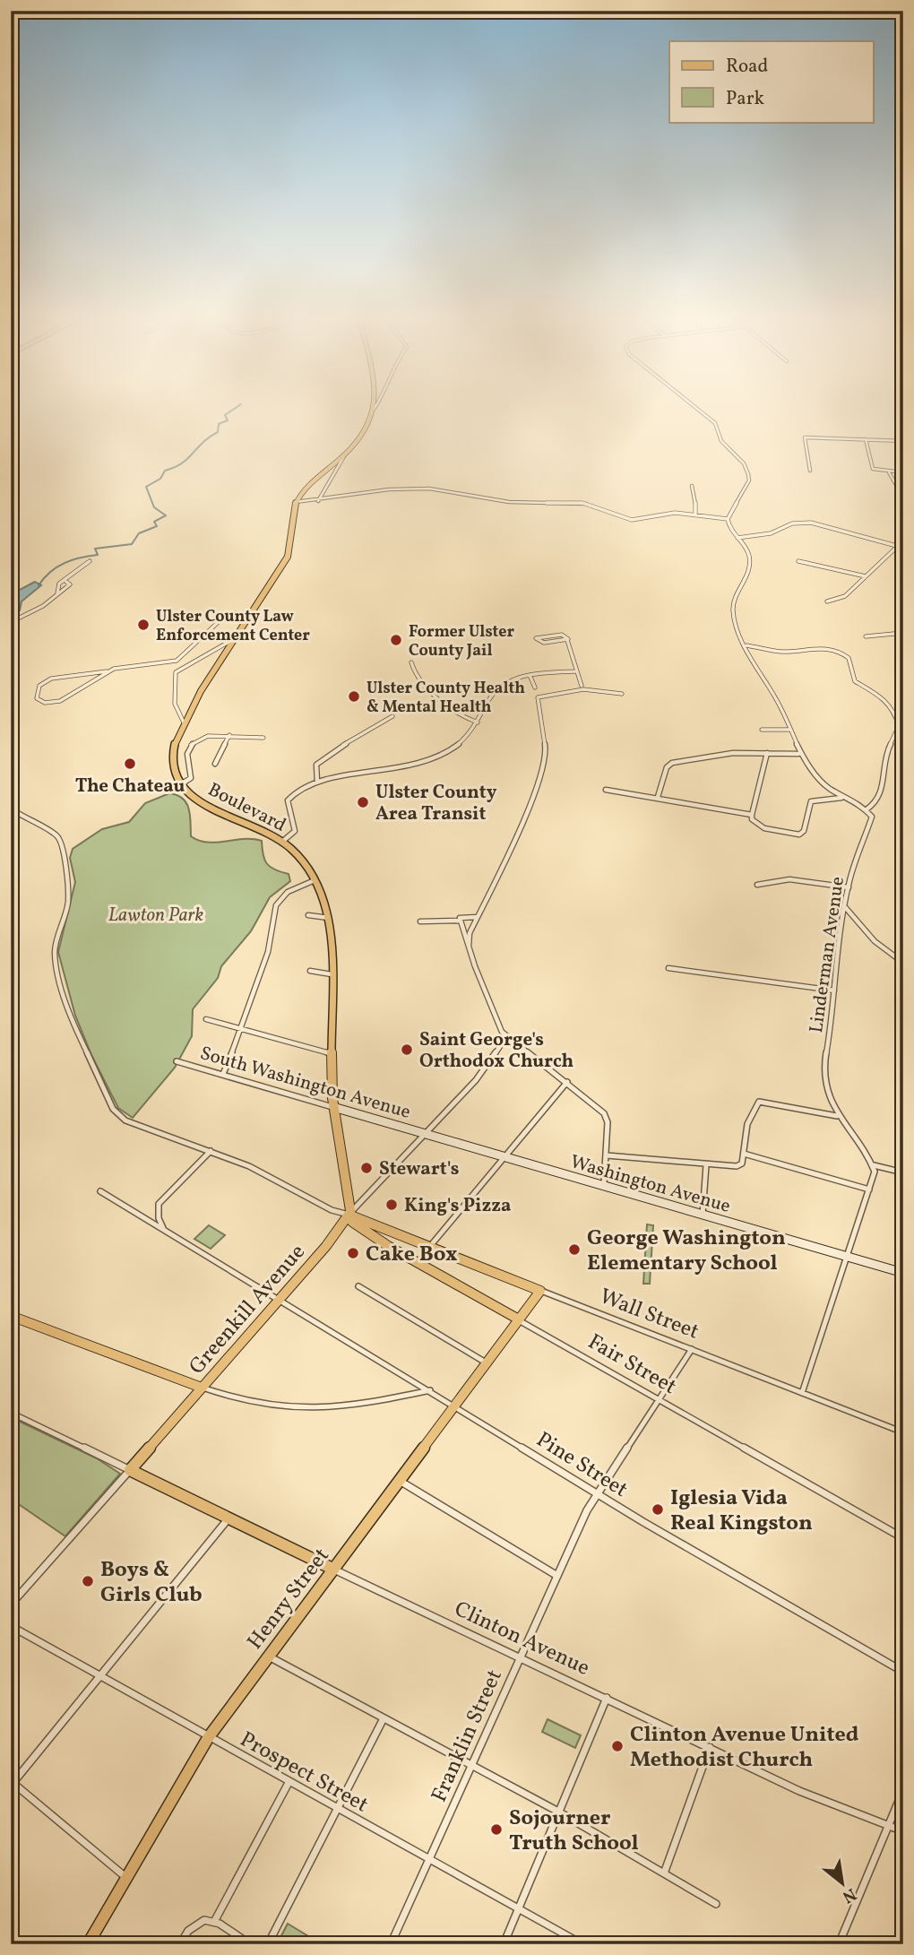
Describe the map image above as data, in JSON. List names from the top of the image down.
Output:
{
  "streets": {
    "main road": [
      "Boulevard",
      "South Washington Avenue",
      "Washington Avenue",
      "Greenkill Avenue",
      "Wall Street",
      "Fair Street",
      "Henry Street",
      "Clinton Avenue"
    ],
    "street": [
      "Linderman Avenue",
      "Pine Street",
      "Franklin Street",
      "Prospect Street"
    ]
  },
  "crossings": [
    ["Boulevard", "South Washington Avenue"],
    ["Boulevard", "Greenkill Avenue"],
    ["Boulevard", "Wall Street"],
    ["Boulevard", "Fair Street"],
    ["South Washington Avenue", "Washington Avenue"],
    ["South Washington Avenue", "Greenkill Avenue"],
    ["Washington Avenue", "Greenkill Avenue"],
    ["Greenkill Avenue", "Wall Street"],
    ["Greenkill Avenue", "Fair Street"],
    ["Greenkill Avenue", "Pine Street"],
    ["Greenkill Avenue", "Clinton Avenue"],
    ["Wall Street", "Fair Street"],
    ["Wall Street", "Henry Street"],
    ["Wall Street", "Franklin Street"],
    ["Fair Street", "Henry Street"],
    ["Fair Street", "Franklin Street"],
    ["Pine Street", "Henry Street"],
    ["Pine Street", "Franklin Street"],
    ["Henry Street", "Clinton Avenue"],
    ["Henry Street", "Prospect Street"],
    ["Clinton Avenue", "Franklin Street"],
    ["Franklin Street", "Prospect Street"]
  ],
  "parks": ["Lawton Park"],
  "places": [
    "Ulster County Law Enforcement Center",
    "Former Ulster County Jail",
    "Ulster County Health & Mental Health",
    "The Chateau",
    "Ulster County Area Transit",
    "Saint George's Orthodox Church",
    "Stewart's",
    "King's Pizza",
    "George Washington Elementary School",
    "Cake Box",
    "Iglesia Vida Real Kingston",
    "Boys & Girls Club",
    "Clinton Avenue United Methodist Church",
    "Sojourner Truth School"
  ],
  "legend": ["Road", "Park"],
  "north": "bottom right"
}
